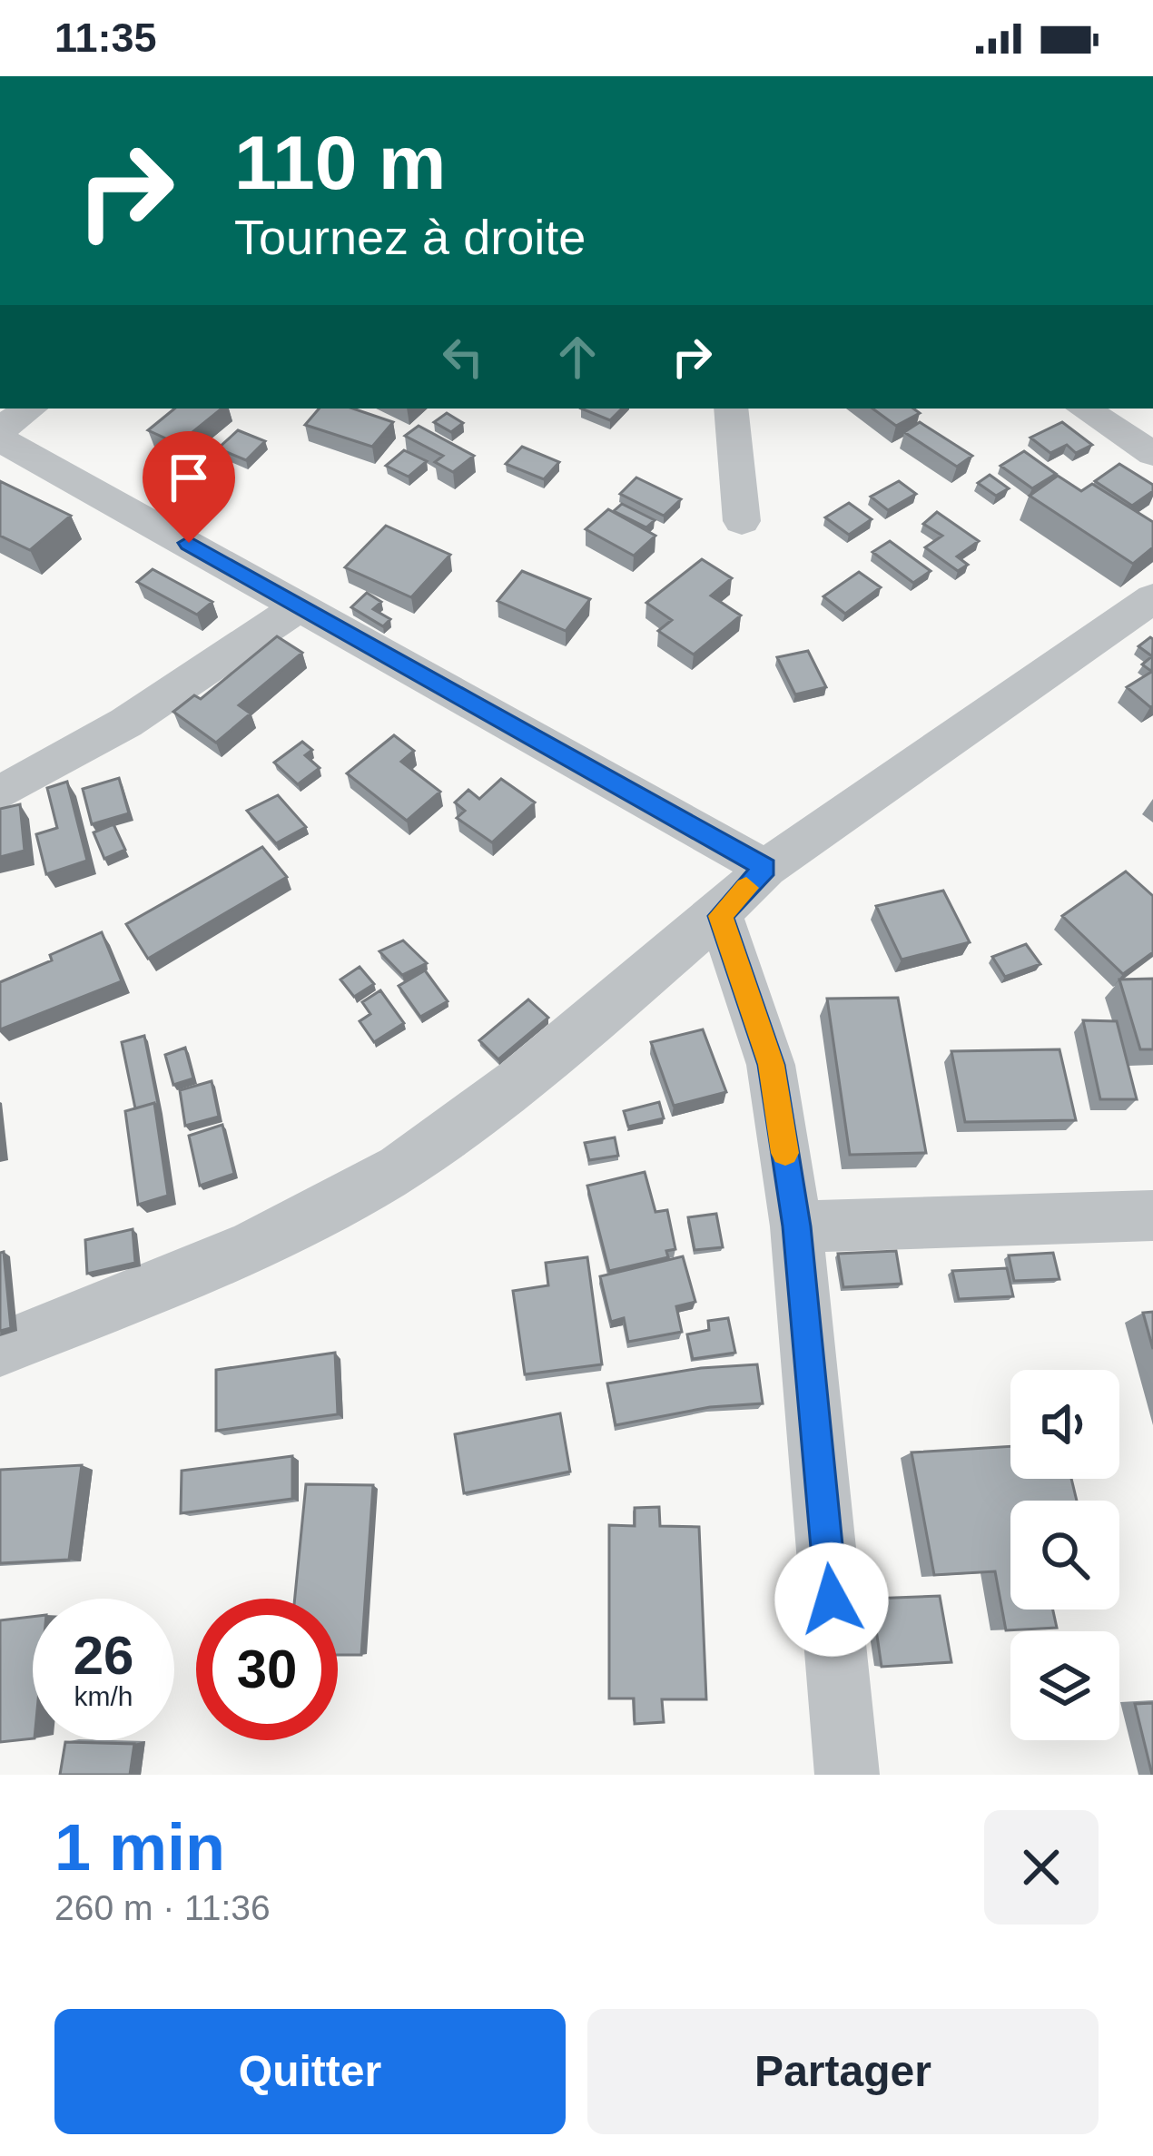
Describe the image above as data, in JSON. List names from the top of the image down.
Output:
{
  "page": {
    "status": "11:35",
    "turn": ["110 m", "Tournez à droite"],
    "speed": "26 km/h",
    "limit": "30",
    "heading": ["1 min", "260 m · 11:36"],
    "buttons": ["Quitter", "Partager"]
  }
}
